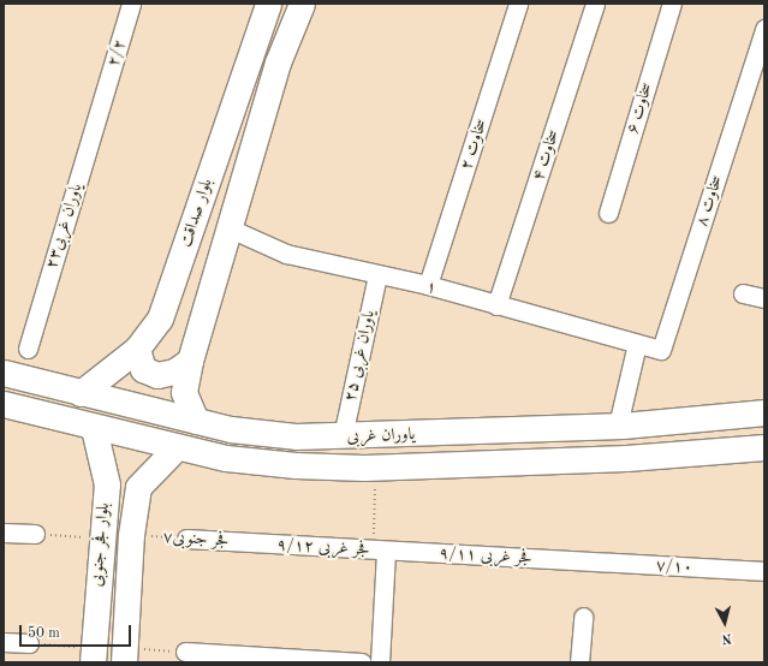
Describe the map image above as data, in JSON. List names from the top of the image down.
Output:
{
  "streets": {
    "main road": ["بلوار صداقت", "یاوران غربی", "بلوار فجر جنوبی"],
    "street": [
      "۲/۲",
      "سخاوت ۶",
      "سخاوت ۲",
      "سخاوت ۴",
      "سخاوت ۸",
      "یاوران غربی۲۳",
      "۱",
      "یاوران غربی ۲۵",
      "فجر جنوبی۷",
      "۹/۱۲ فجر غربی",
      "۹/۱۱ فجر غربی",
      "۷/۱۰"
    ]
  },
  "crossings": [
    ["۲/۲", "یاوران غربی۲۳"],
    ["سخاوت ۲", "۱"],
    ["سخاوت ۴", "۱"],
    ["سخاوت ۸", "۱"],
    ["بلوار صداقت", "۱"],
    ["بلوار صداقت", "یاوران غربی"],
    ["۱", "یاوران غربی ۲۵"],
    ["یاوران غربی ۲۵", "یاوران غربی"],
    ["یاوران غربی", "بلوار فجر جنوبی"],
    ["فجر جنوبی۷", "بلوار فجر جنوبی"],
    ["فجر جنوبی۷", "۹/۱۲ فجر غربی"],
    ["۹/۱۲ فجر غربی", "۹/۱۱ فجر غربی"],
    ["۹/۱۱ فجر غربی", "۷/۱۰"]
  ],
  "scale_bar": "50 m",
  "north": "bottom"
}
